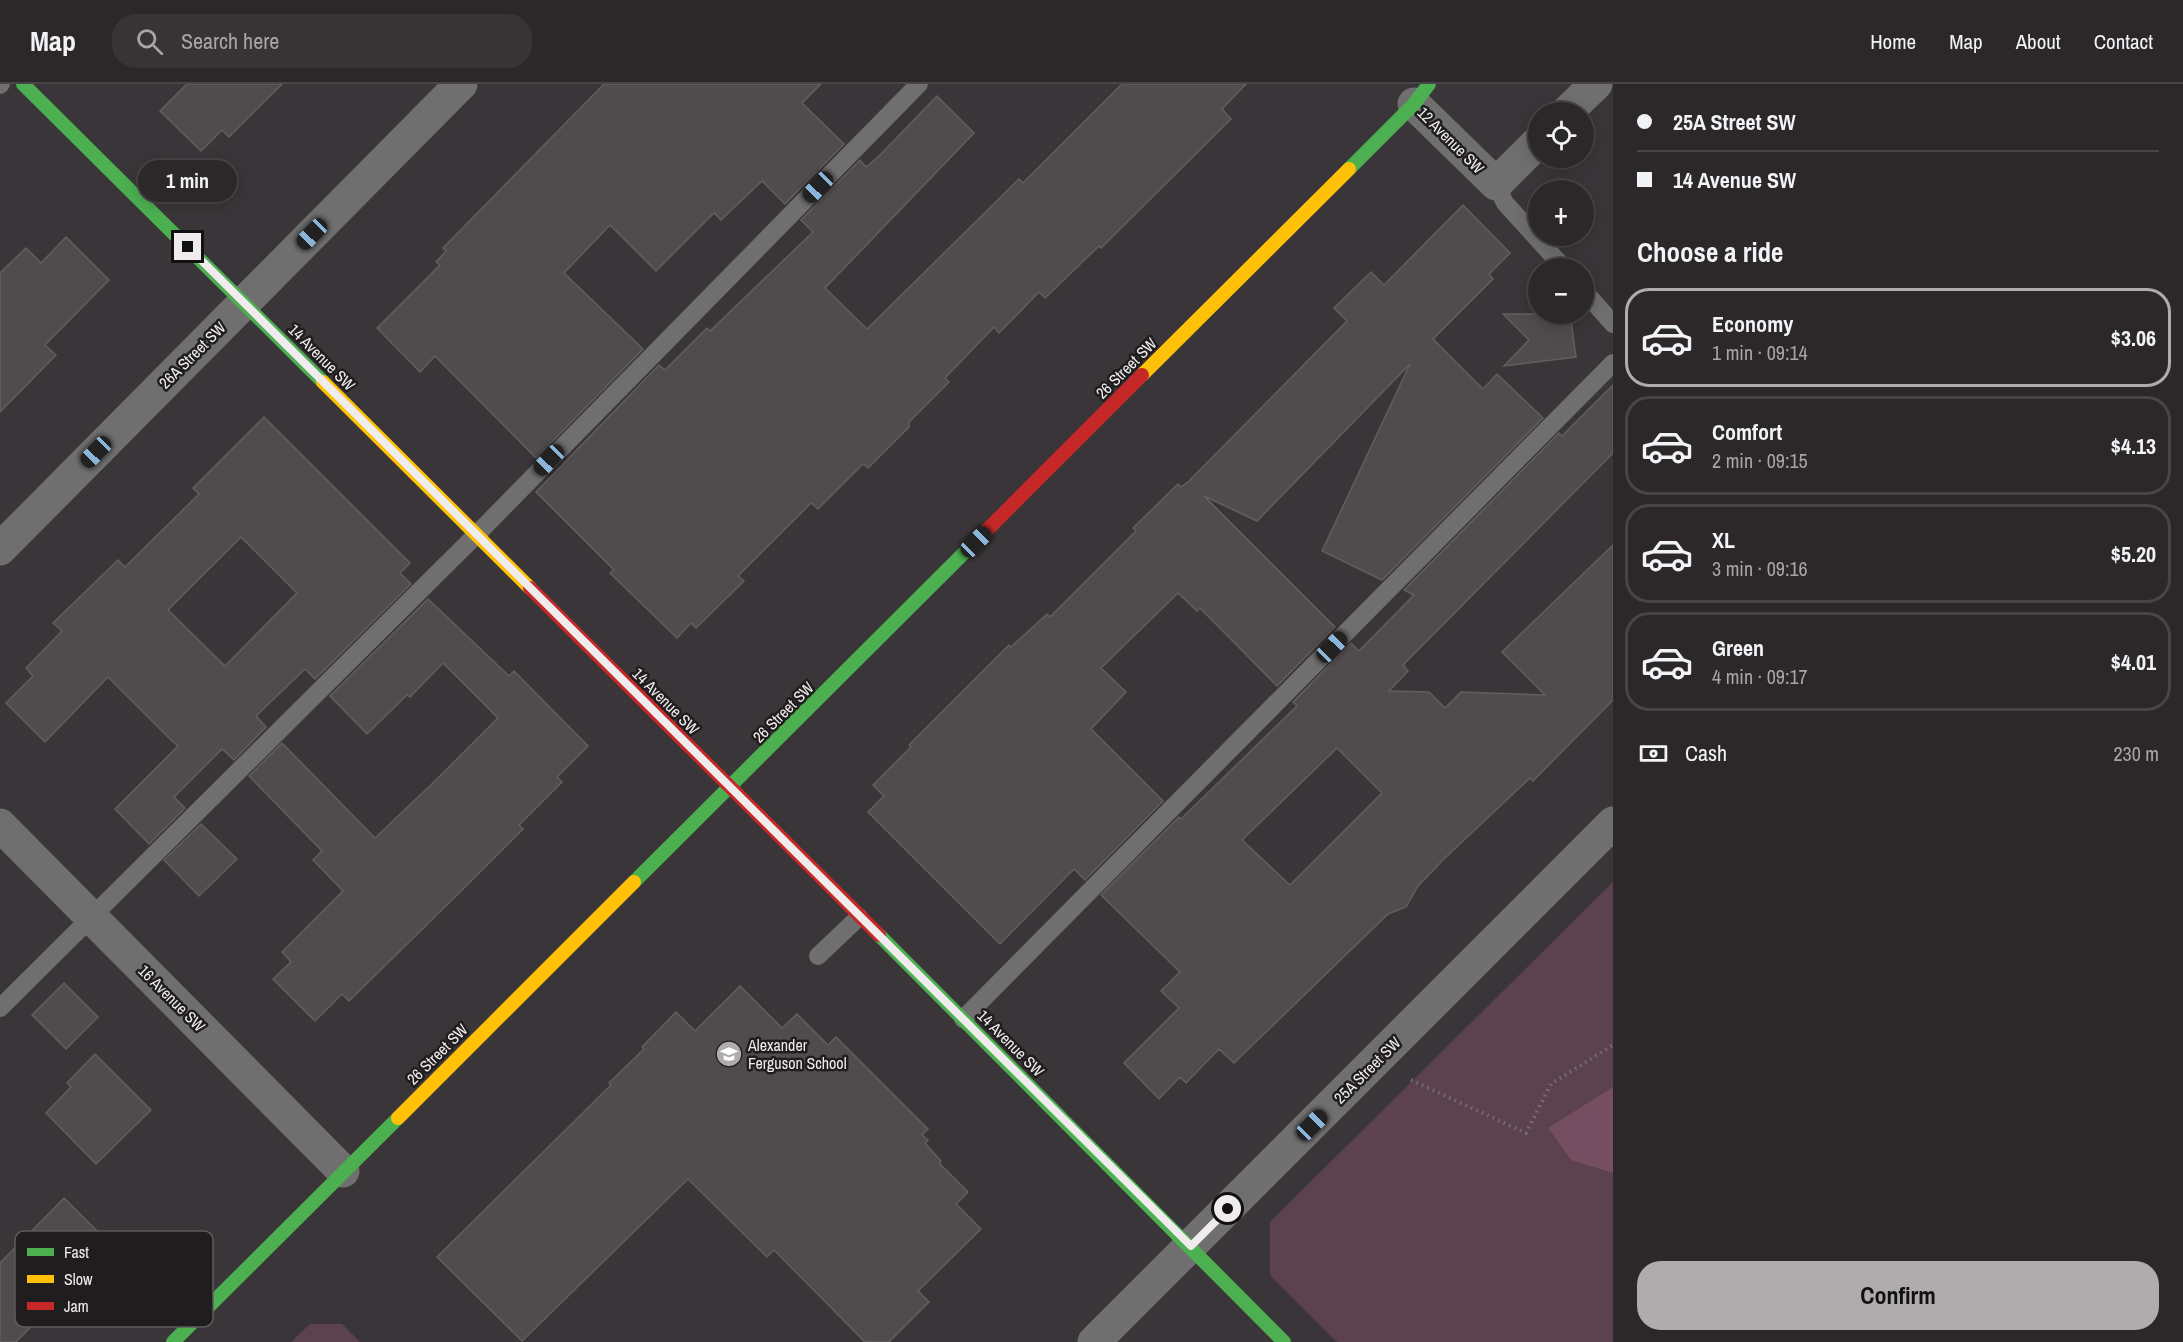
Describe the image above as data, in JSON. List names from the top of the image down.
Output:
{
  "streets": {
    "street": [
      "12 Avenue SW",
      "26A Street SW",
      "14 Avenue SW",
      "26 Street SW",
      "16 Avenue SW",
      "25A Street SW"
    ]
  },
  "crossings": [
    ["12 Avenue SW", "26 Street SW"],
    ["26A Street SW", "14 Avenue SW"],
    ["14 Avenue SW", "26 Street SW"],
    ["14 Avenue SW", "25A Street SW"],
    ["26 Street SW", "16 Avenue SW"]
  ],
  "places": {
    "school or university": ["Alexander Ferguson School"]
  },
  "legend": ["Fast", "Slow", "Jam"],
  "page": {
    "header": "Map",
    "search": "Search here",
    "nav": [
      "Home",
      "Map",
      "About",
      "Contact"
    ],
    "banner": ["25A Street SW", "14 Avenue SW"],
    "map_buttons": ["+", "−"],
    "bubble": "1 min",
    "heading": "Choose a ride",
    "list": [
      {
        "name": "Economy",
        "note": "1 min · 09:14",
        "value": "$3.06"
      },
      {
        "name": "Comfort",
        "note": "2 min · 09:15",
        "value": "$4.13"
      },
      {
        "name": "XL",
        "note": "3 min · 09:16",
        "value": "$5.20"
      },
      {
        "name": "Green",
        "note": "4 min · 09:17",
        "value": "$4.01"
      }
    ],
    "pay": ["Cash", "230 m"],
    "buttons": "Confirm"
  }
}
